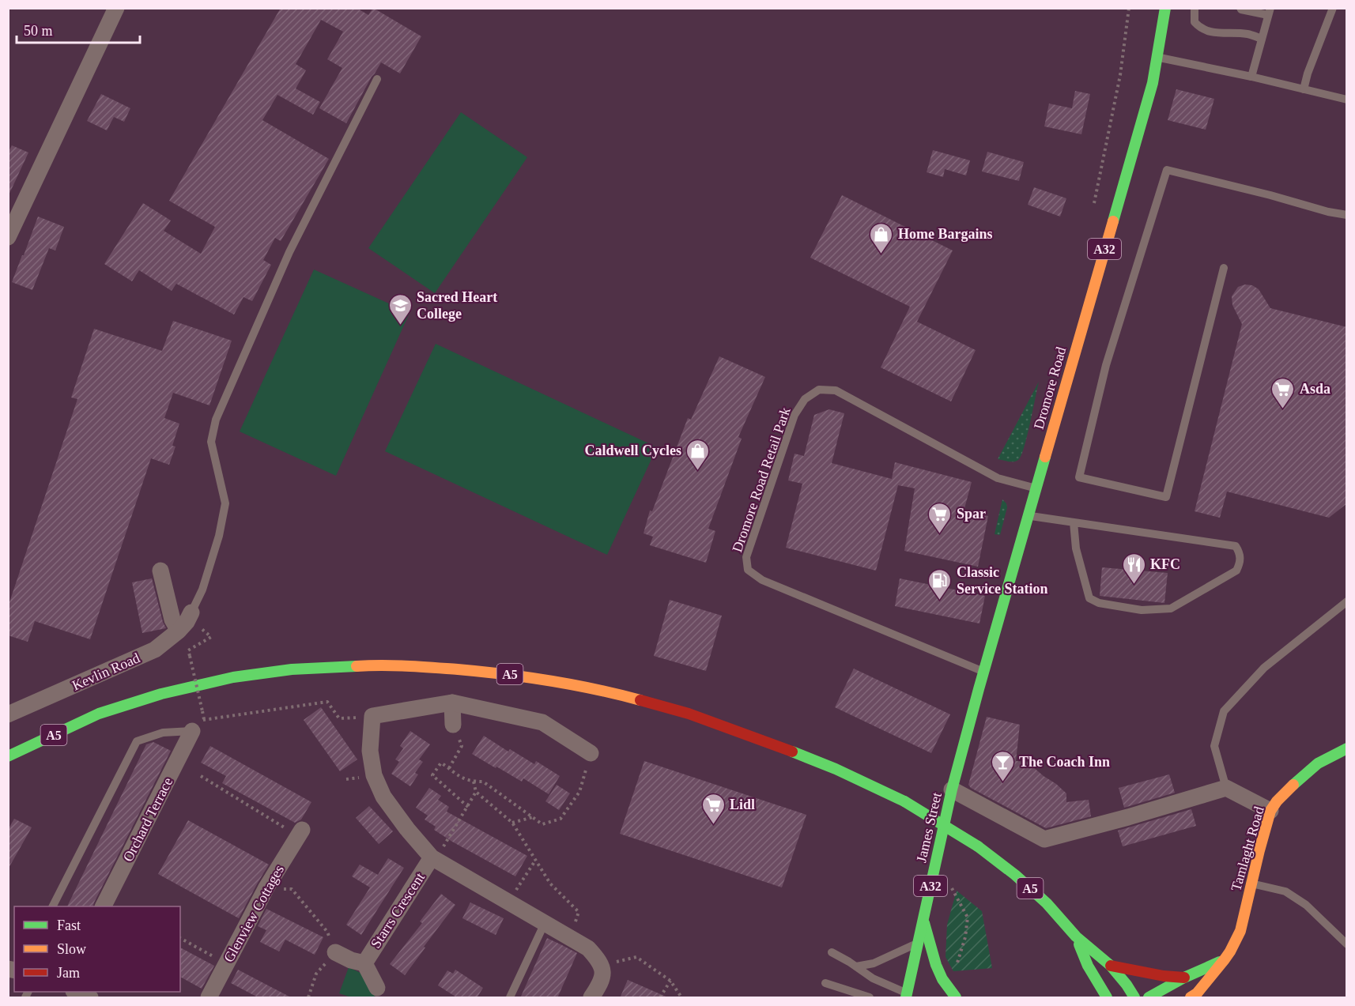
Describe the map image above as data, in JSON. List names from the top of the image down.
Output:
{
  "streets": {
    "main road": [
      "A32",
      "Dromore Road",
      "A5",
      "James Street",
      "Tamlaght Road"
    ],
    "street": [
      "Kevlin Road",
      "Orchard Terrace",
      "Starrs Crescent",
      "Glenview Cottages"
    ],
    "lane": ["Dromore Road Retail Park"]
  },
  "crossings": [
    ["Dromore Road", "Dromore Road Retail Park"],
    ["Dromore Road", "James Street"]
  ],
  "places": {
    "shop": ["Home Bargains", "Caldwell Cycles"],
    "school or university": ["Sacred Heart College"],
    "supermarket": ["Asda", "Spar", "Lidl"],
    "restaurant": ["KFC"],
    "fuel station": ["Classic Service Station"],
    "bar": ["The Coach Inn"]
  },
  "legend": ["Fast", "Slow", "Jam"],
  "scale_bar": "50 m"
}
